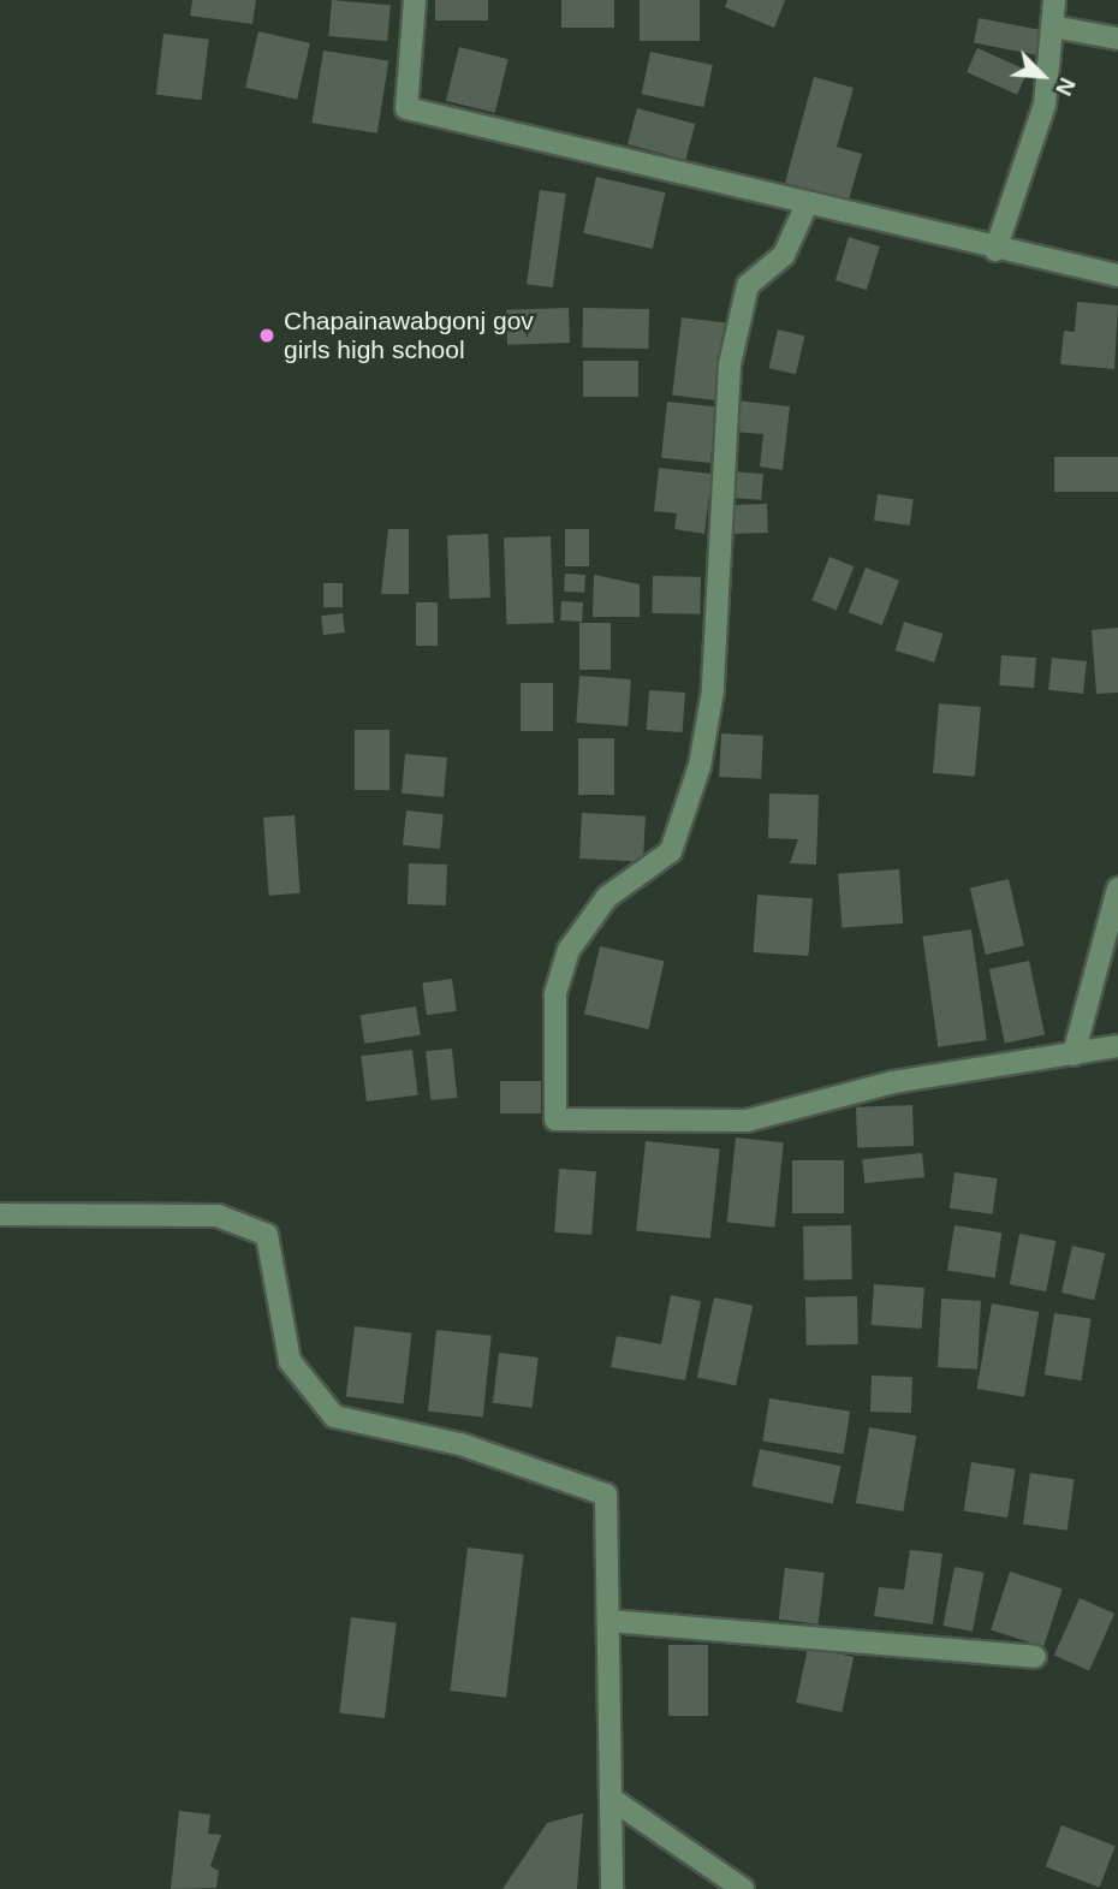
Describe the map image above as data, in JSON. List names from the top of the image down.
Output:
{
  "places": ["Chapainawabgonj gov girls high school"],
  "north": "bottom right"
}
